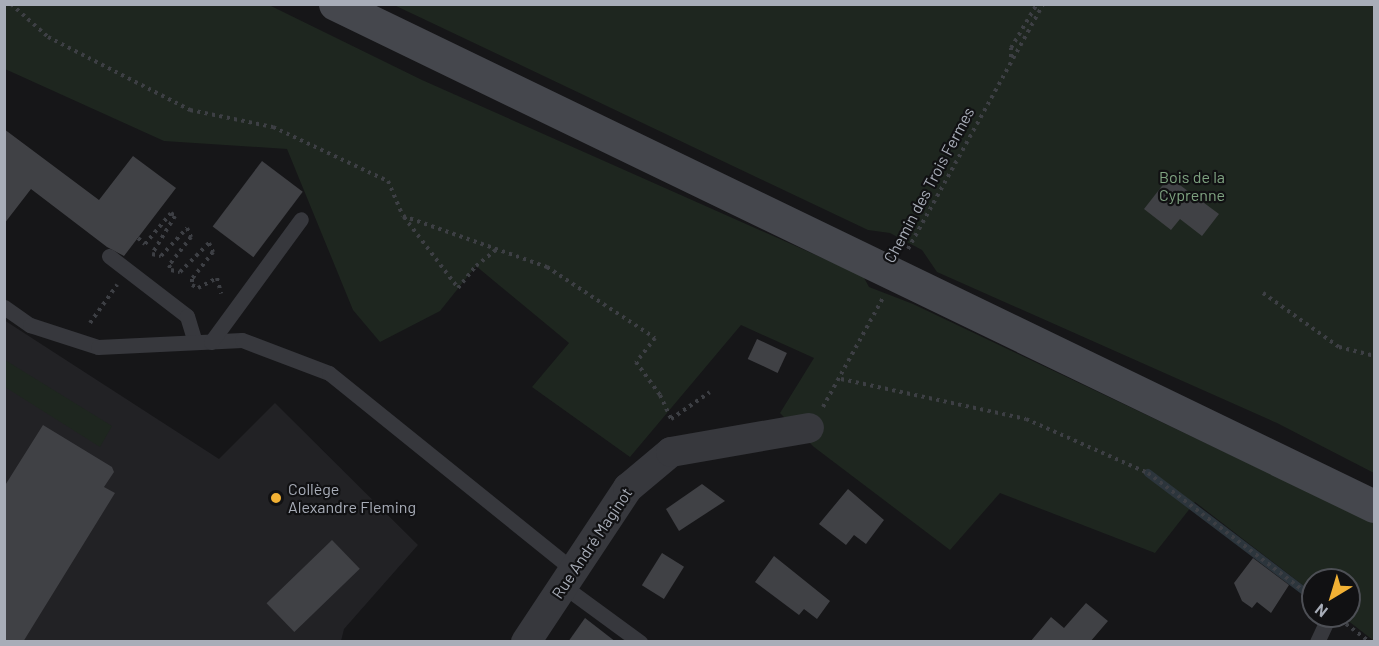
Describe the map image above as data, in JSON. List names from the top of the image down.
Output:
{
  "streets": {
    "street": ["Rue André Maginot"],
    "path": ["Chemin des Trois Fermes"]
  },
  "parks": ["Bois de la Cyprenne"],
  "places": ["Collège Alexandre Fleming"],
  "north": "bottom left"
}
